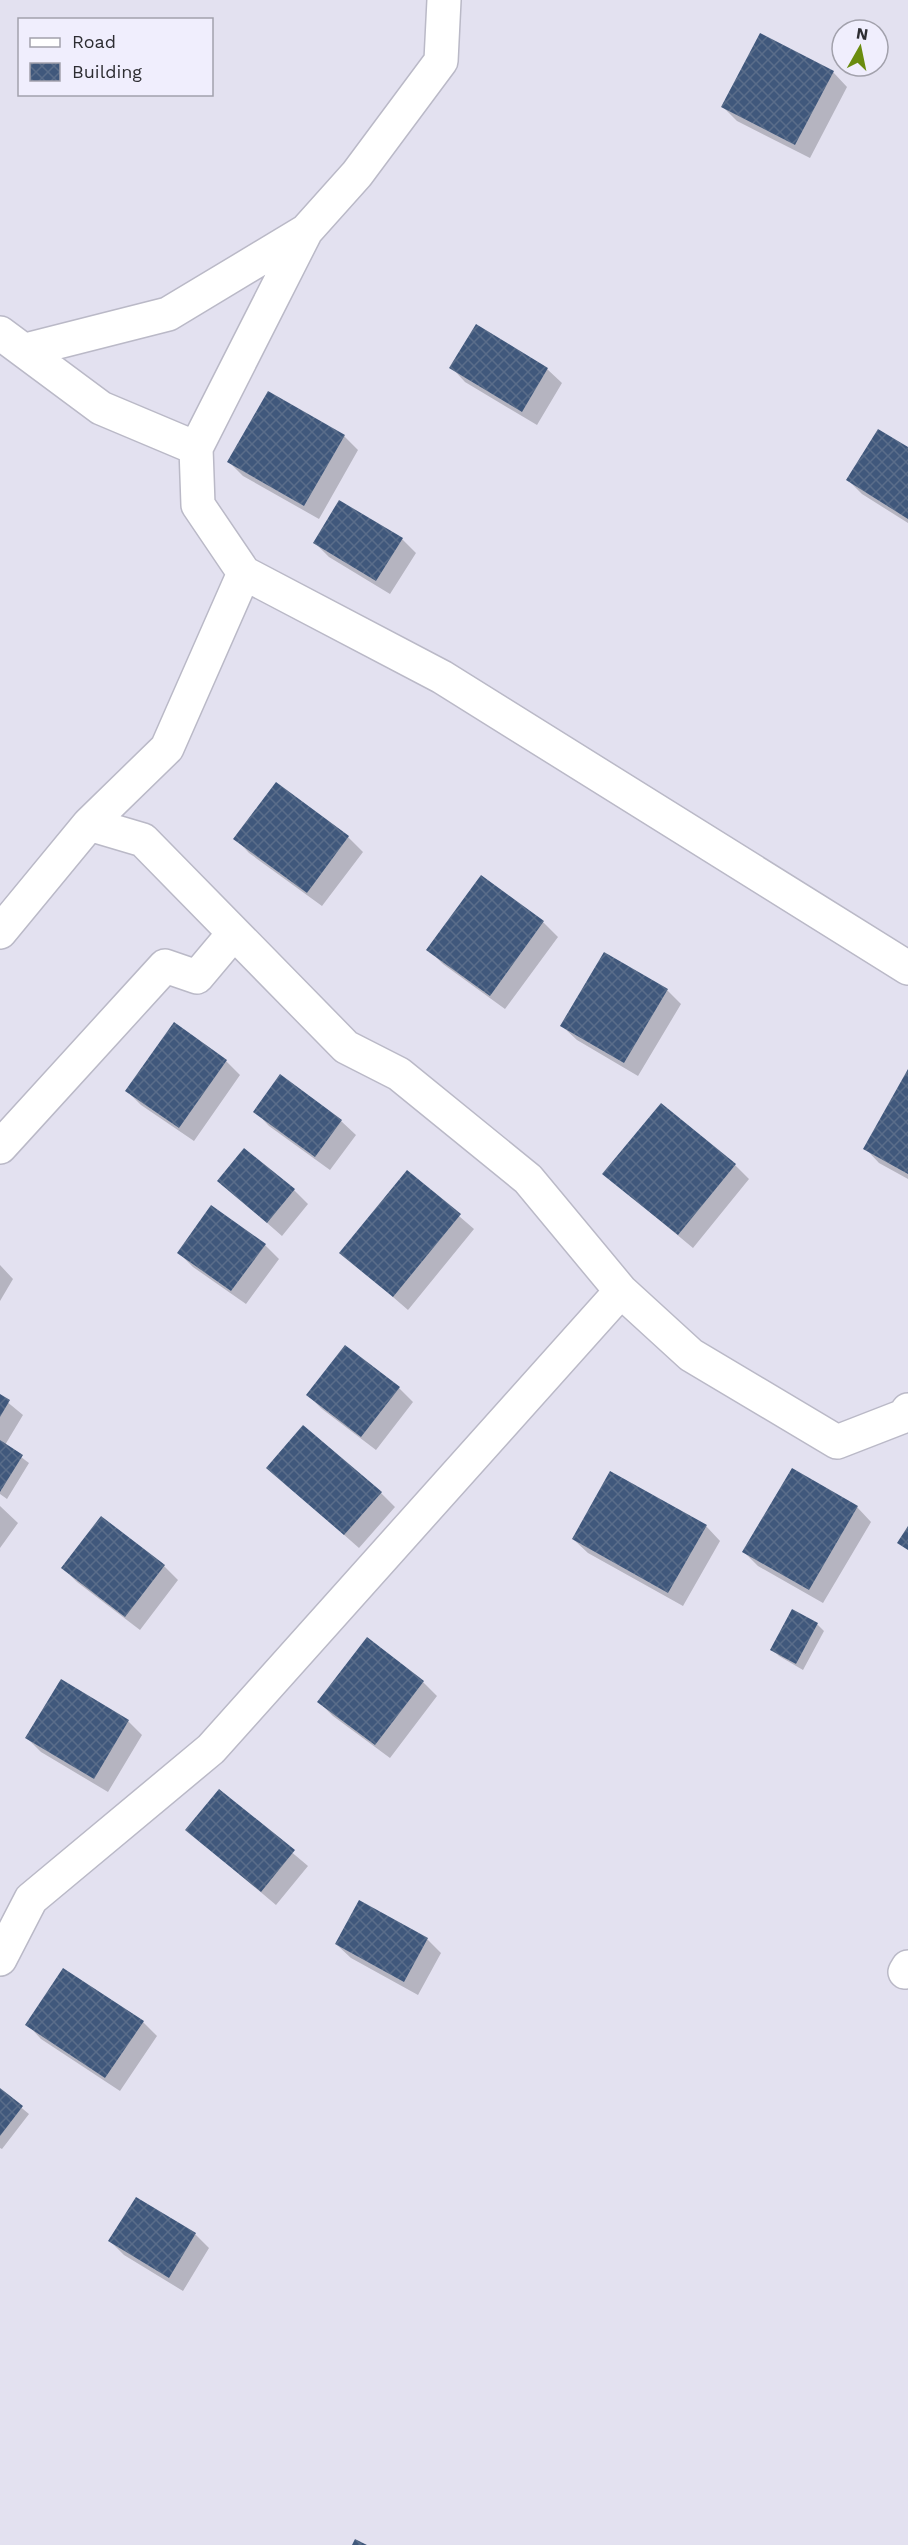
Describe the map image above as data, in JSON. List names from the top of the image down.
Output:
{
  "legend": ["Road", "Building"],
  "north": "top"
}
